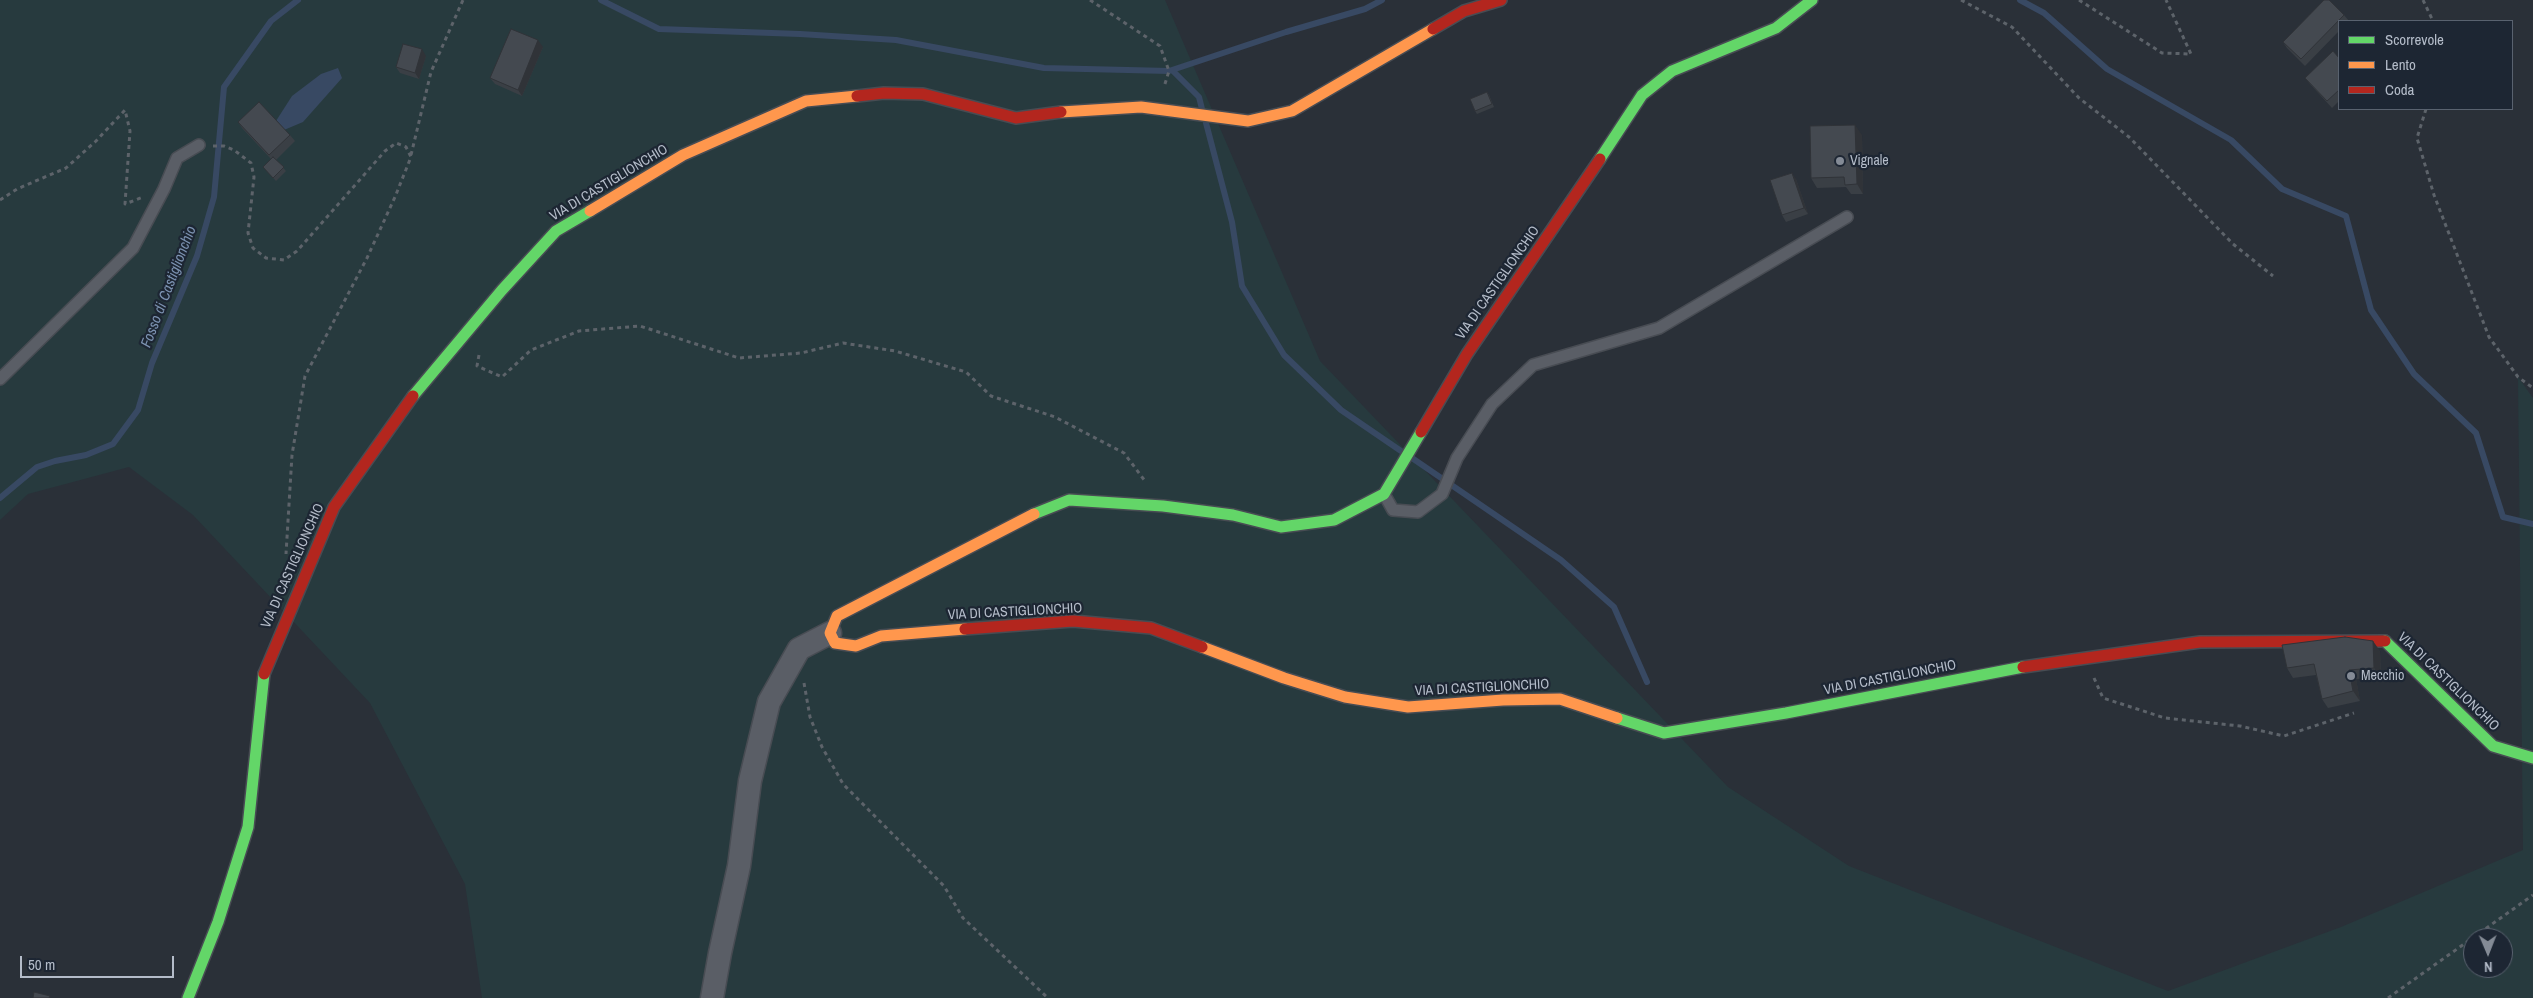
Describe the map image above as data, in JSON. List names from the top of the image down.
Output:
{
  "streets": {
    "street": ["VIA DI CASTIGLIONCHIO"]
  },
  "water": ["Fosso di Castiglionchio"],
  "places": ["Vignale", "Mecchio"],
  "legend": ["Scorrevole", "Lento", "Coda"],
  "scale_bar": "50 m",
  "north": "bottom"
}
